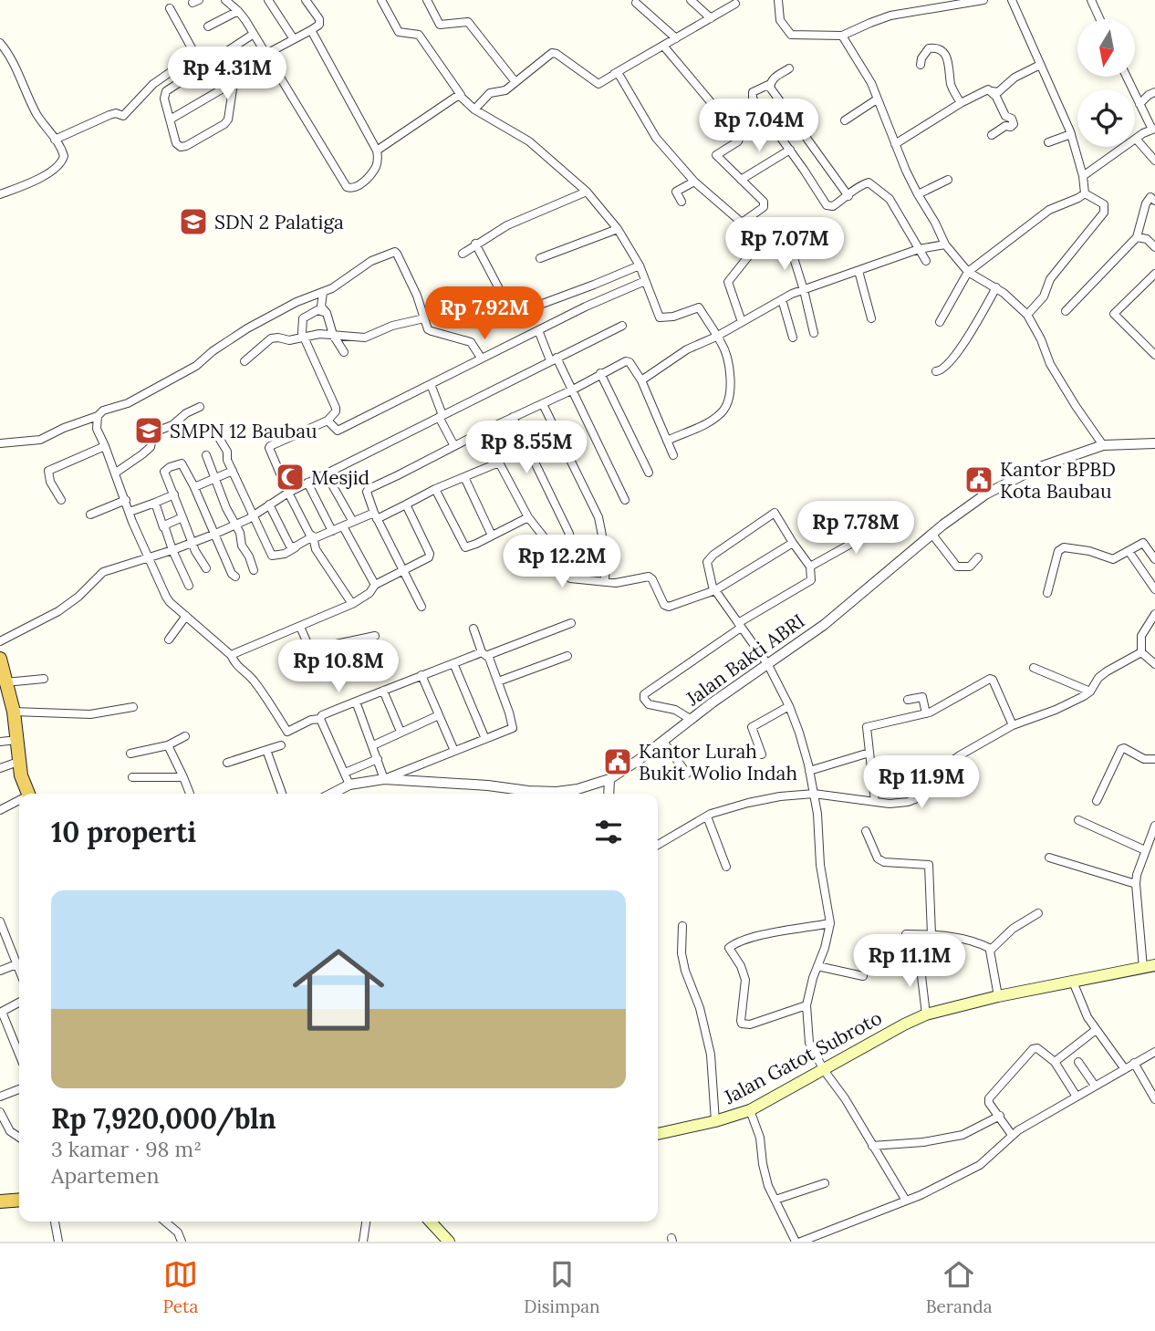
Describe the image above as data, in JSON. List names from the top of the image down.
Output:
{
  "streets": {
    "main road": ["Jalan Gatot Subroto"],
    "street": ["Jalan Bakti ABRI"]
  },
  "places": {
    "school or university": ["SDN 2 Palatiga", "SMPN 12 Baubau"],
    "mosque": ["Mesjid"],
    "public building": ["Kantor BPBD Kota Baubau", "Kantor Lurah Bukit Wolio Indah"]
  },
  "north": "bottom",
  "page": {
    "price": [
      "Rp 4.31M",
      "Rp 7.04M",
      "Rp 7.07M",
      "Rp 7.92M",
      "Rp 8.55M",
      "Rp 7.78M",
      "Rp 12.2M",
      "Rp 10.8M",
      "Rp 11.9M",
      "Rp 11.1M"
    ],
    "heading": "10 properti",
    "list": [
      {
        "name": "Rp 7,920,000/bln",
        "note": "3 kamar · 98 m² · Apartemen"
      }
    ],
    "tabs": ["Peta", "Disimpan", "Beranda"]
  }
}
